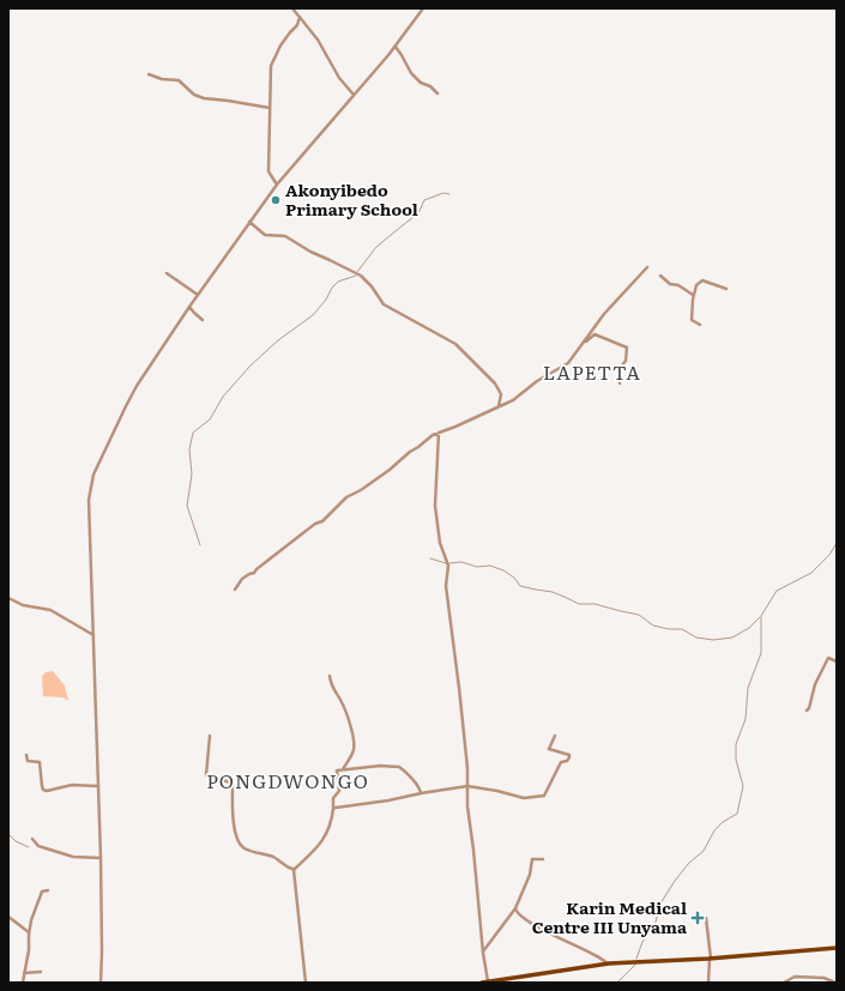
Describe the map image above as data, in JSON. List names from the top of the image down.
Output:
{
  "districts": ["LAPETTA", "PONGDWONGO"],
  "places": {
    "other": ["Akonyibedo Primary School"],
    "health": ["Karin Medical Centre III Unyama"]
  }
}
